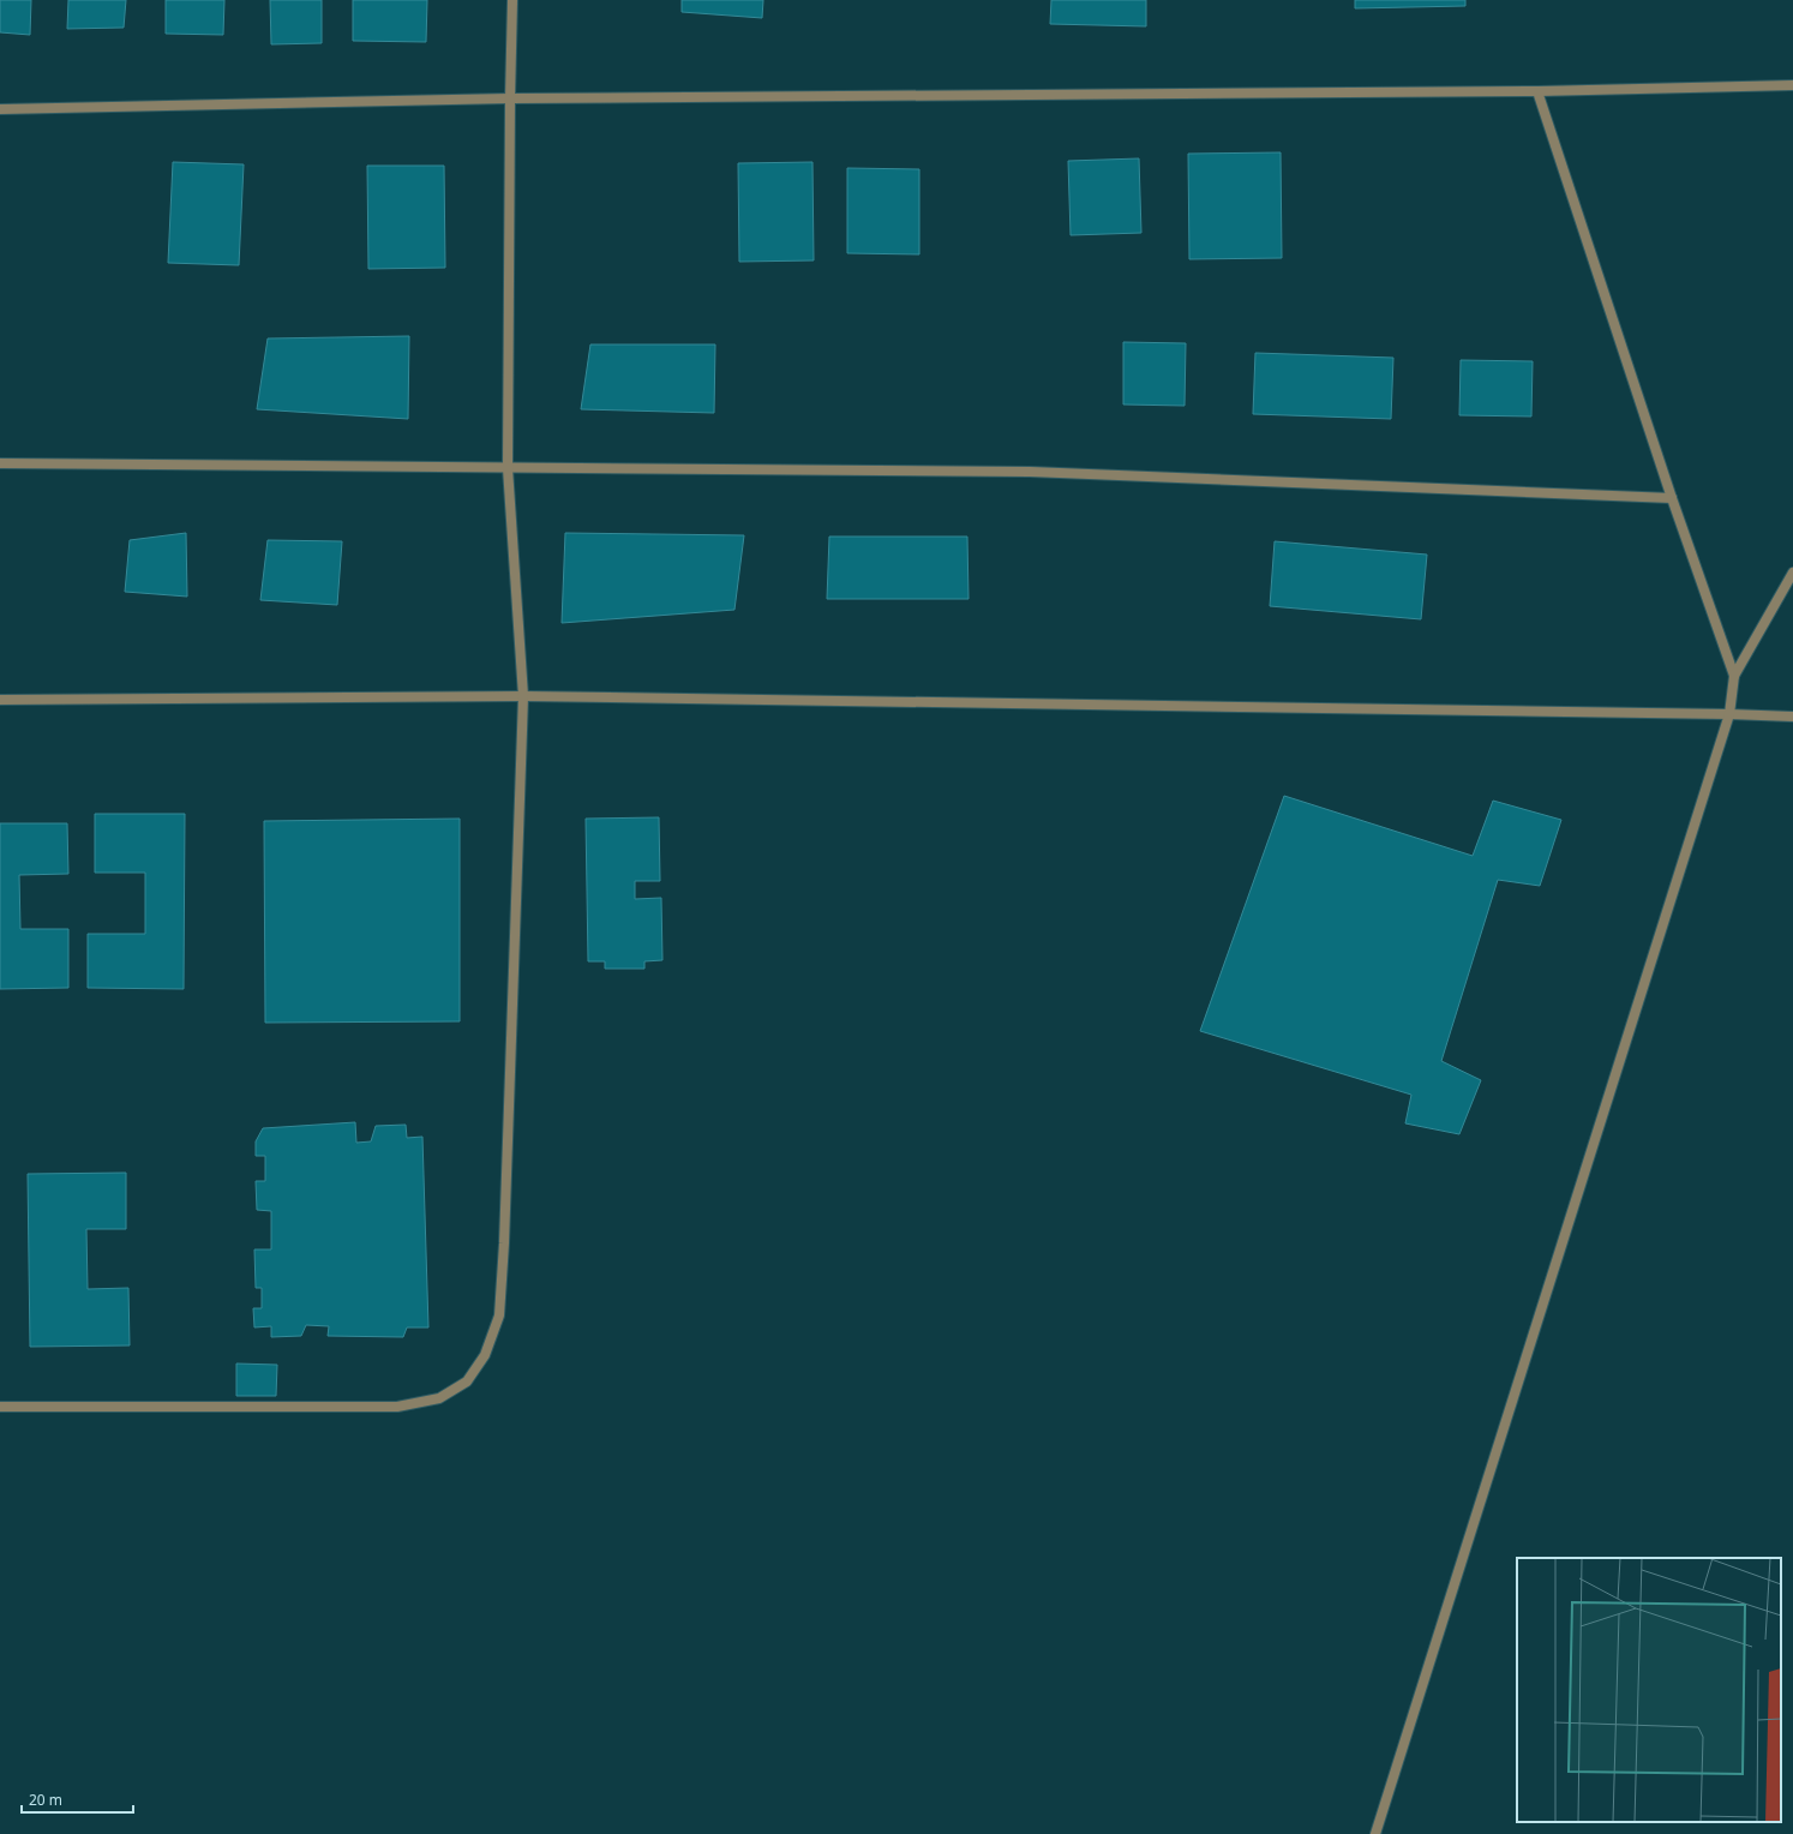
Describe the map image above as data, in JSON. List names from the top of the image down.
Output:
{
  "scale_bar": "20 m"
}
